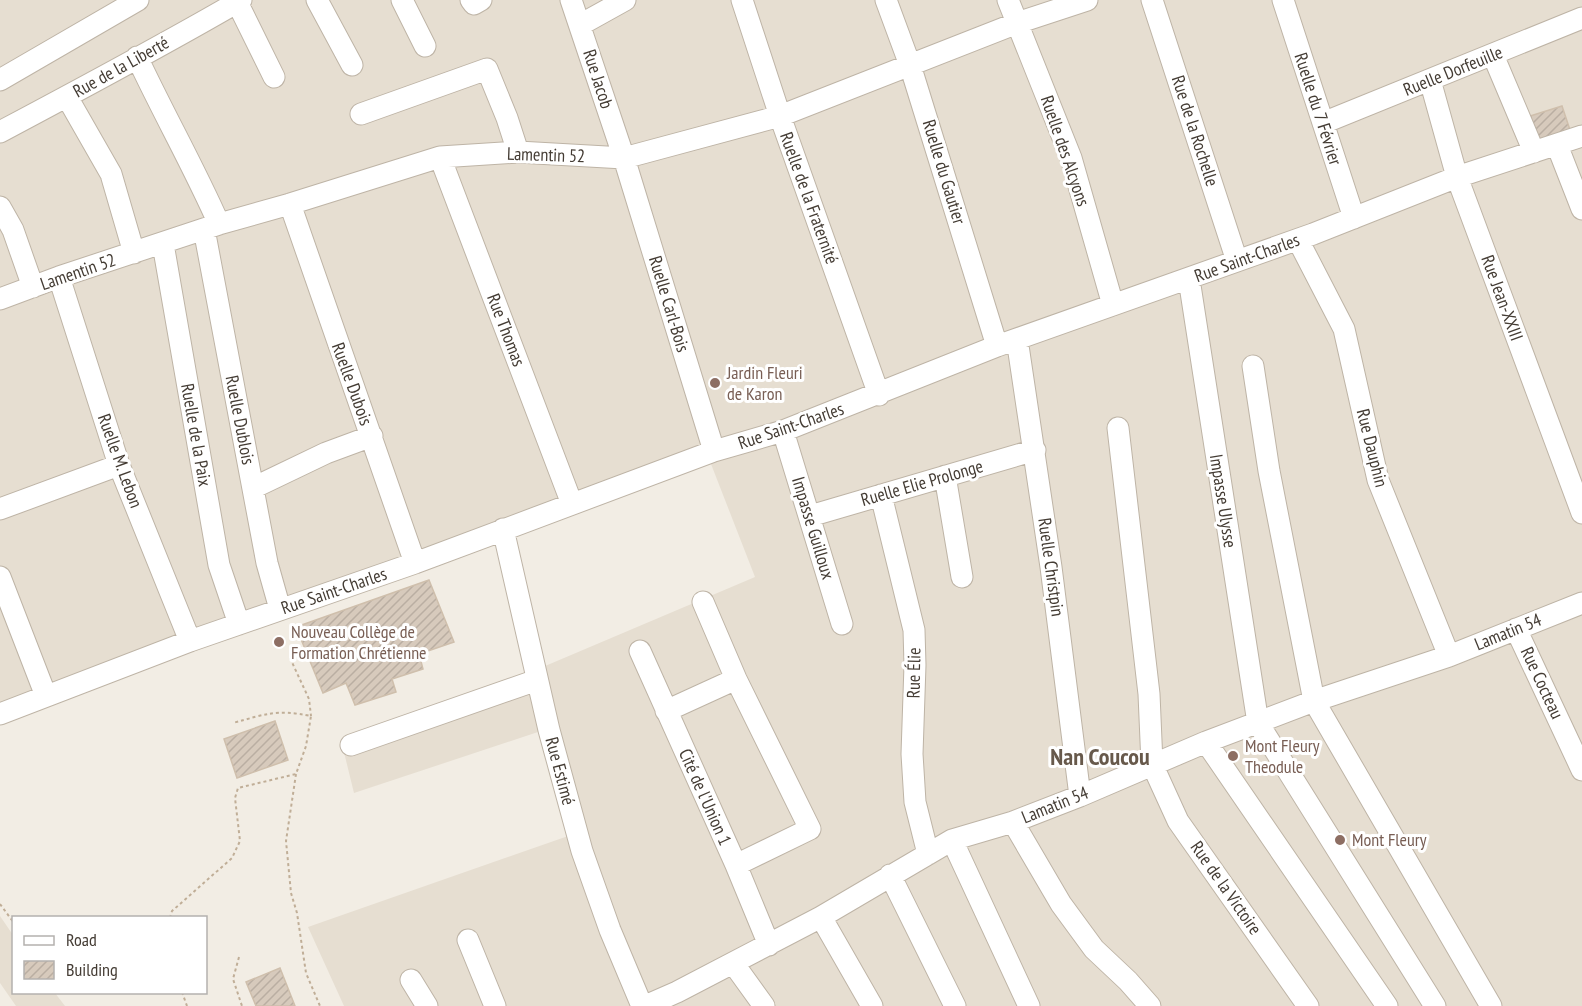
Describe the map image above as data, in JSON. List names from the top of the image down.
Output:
{
  "streets": {
    "street": [
      "Rue de la Liberté",
      "Ruelle Dorfeuille",
      "Rue Jacob",
      "Ruelle du 7 Février",
      "Rue de la Rochelle",
      "Ruelle des Alcyons",
      "Lamentin 52",
      "Ruelle du Gautier",
      "Ruelle de la Fraternité",
      "Rue Saint-Charles",
      "Rue Jean-XXIII",
      "Ruelle Carl-Bois",
      "Rue Thomas",
      "Ruelle Dubois",
      "Ruelle Dublois",
      "Ruelle de la Paix",
      "Rue Dauphin",
      "Ruelle M. Lebon",
      "Ruelle Elie Prolonge",
      "Impasse Ulysse",
      "Impasse Guilloux",
      "Ruelle Christpin",
      "Lamatin 54",
      "Rue Élie",
      "Rue Cocteau",
      "Rue Estimé",
      "Cité de l'Union 1",
      "Rue de la Victoire"
    ]
  },
  "crossings": [
    ["Rue de la Liberté", "Ruelle Dublois"],
    ["Ruelle Dorfeuille", "Ruelle du 7 Février"],
    ["Ruelle Dorfeuille", "Rue Jean-XXIII"],
    ["Rue Jacob", "Lamentin 52"],
    ["Rue Jacob", "Ruelle Carl-Bois"],
    ["Ruelle du 7 Février", "Rue Saint-Charles"],
    ["Rue de la Rochelle", "Rue Saint-Charles"],
    ["Ruelle des Alcyons", "Lamentin 52"],
    ["Ruelle des Alcyons", "Rue Saint-Charles"],
    ["Lamentin 52", "Ruelle du Gautier"],
    ["Lamentin 52", "Ruelle de la Fraternité"],
    ["Lamentin 52", "Ruelle Carl-Bois"],
    ["Lamentin 52", "Rue Thomas"],
    ["Lamentin 52", "Ruelle Dubois"],
    ["Lamentin 52", "Ruelle Dublois"],
    ["Lamentin 52", "Ruelle de la Paix"],
    ["Lamentin 52", "Ruelle M. Lebon"],
    ["Ruelle du Gautier", "Rue Saint-Charles"],
    ["Ruelle de la Fraternité", "Rue Saint-Charles"],
    ["Rue Saint-Charles", "Rue Jean-XXIII"],
    ["Rue Saint-Charles", "Ruelle Carl-Bois"],
    ["Rue Saint-Charles", "Rue Thomas"],
    ["Rue Saint-Charles", "Ruelle Dubois"],
    ["Rue Saint-Charles", "Ruelle Dublois"],
    ["Rue Saint-Charles", "Ruelle de la Paix"],
    ["Rue Saint-Charles", "Rue Dauphin"],
    ["Rue Saint-Charles", "Ruelle M. Lebon"],
    ["Rue Saint-Charles", "Impasse Ulysse"],
    ["Rue Saint-Charles", "Impasse Guilloux"],
    ["Rue Saint-Charles", "Ruelle Christpin"],
    ["Rue Saint-Charles", "Rue Estimé"],
    ["Rue Dauphin", "Lamatin 54"],
    ["Ruelle Elie Prolonge", "Impasse Guilloux"],
    ["Ruelle Elie Prolonge", "Ruelle Christpin"],
    ["Ruelle Elie Prolonge", "Rue Élie"],
    ["Impasse Ulysse", "Lamatin 54"],
    ["Ruelle Christpin", "Lamatin 54"],
    ["Lamatin 54", "Rue Élie"],
    ["Lamatin 54", "Rue Cocteau"],
    ["Lamatin 54", "Rue Estimé"],
    ["Lamatin 54", "Cité de l'Union 1"],
    ["Lamatin 54", "Rue de la Victoire"]
  ],
  "districts": ["Nan Coucou"],
  "places": [
    "Jardin Fleuri de Karon",
    "Nouveau Collège de Formation Chrétienne",
    "Mont Fleury Theodule",
    "Mont Fleury"
  ],
  "legend": ["Road", "Building"]
}
